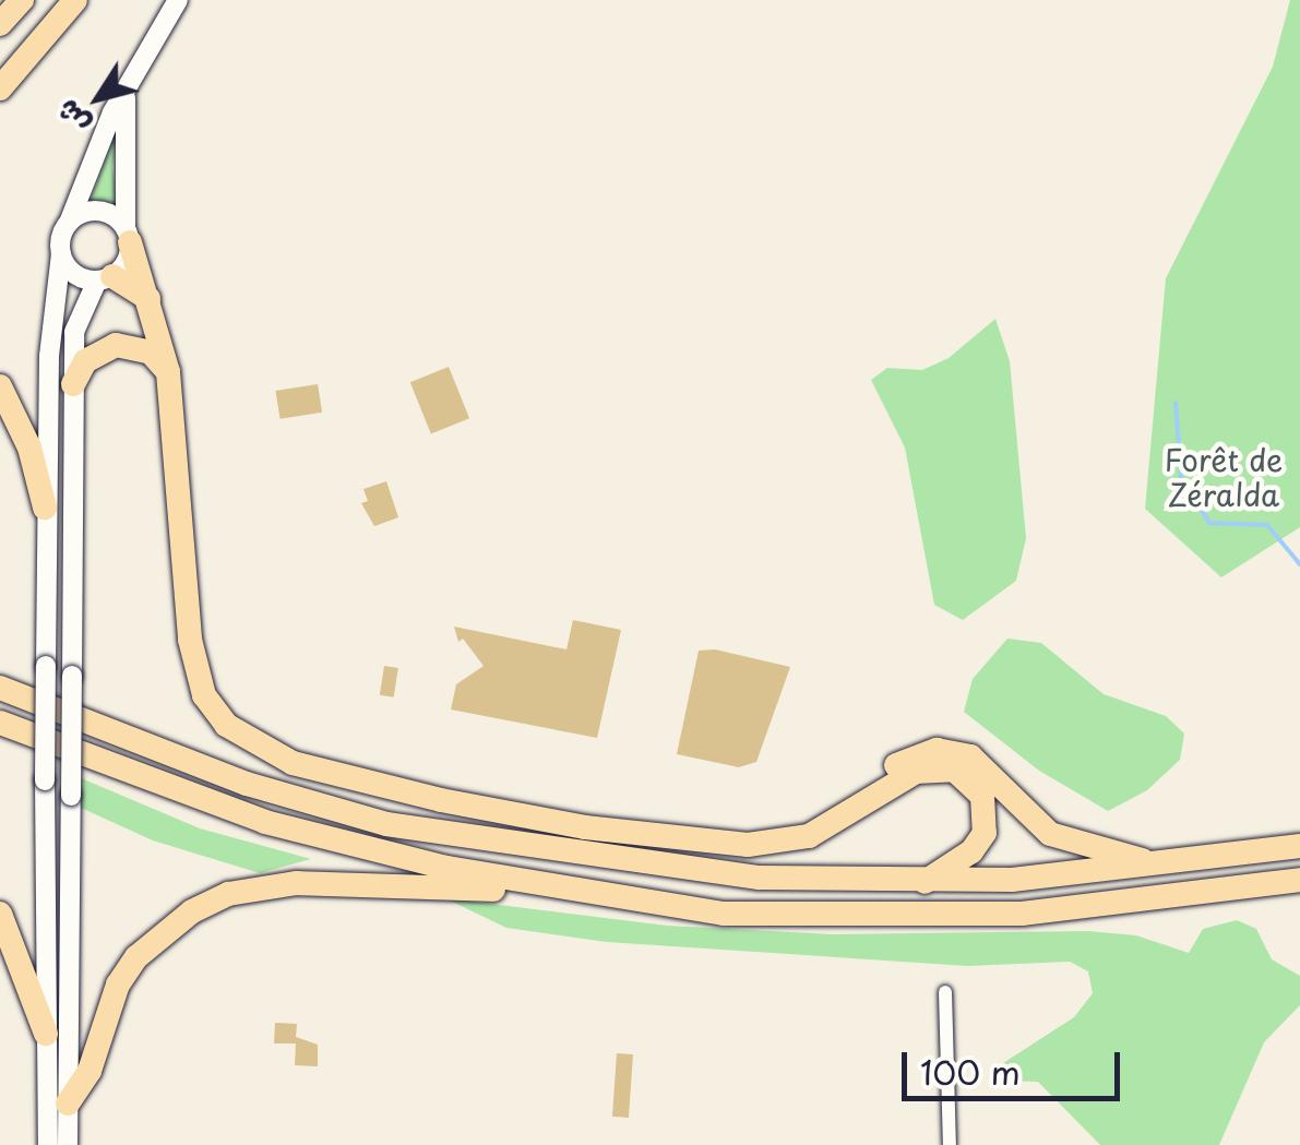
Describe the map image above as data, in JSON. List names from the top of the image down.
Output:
{
  "parks": ["Forêt de Zéralda"],
  "scale_bar": "100 m",
  "north": "bottom left"
}
